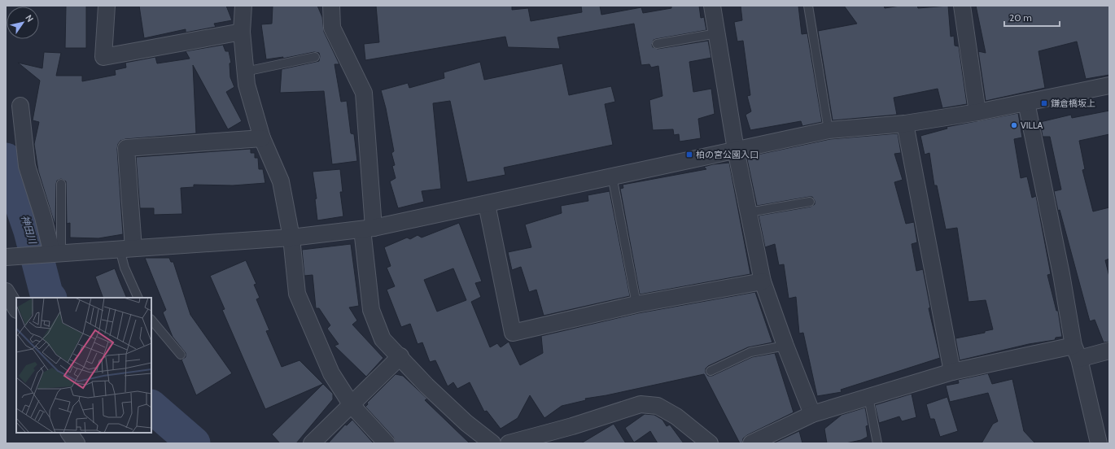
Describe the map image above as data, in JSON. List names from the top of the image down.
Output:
{
  "water": ["神田川"],
  "places": {
    "transit": ["鎌倉橋坂上", "柏の宮公園入口"],
    "other": ["VILLA"]
  },
  "scale_bar": "20 m",
  "north": "top right"
}
